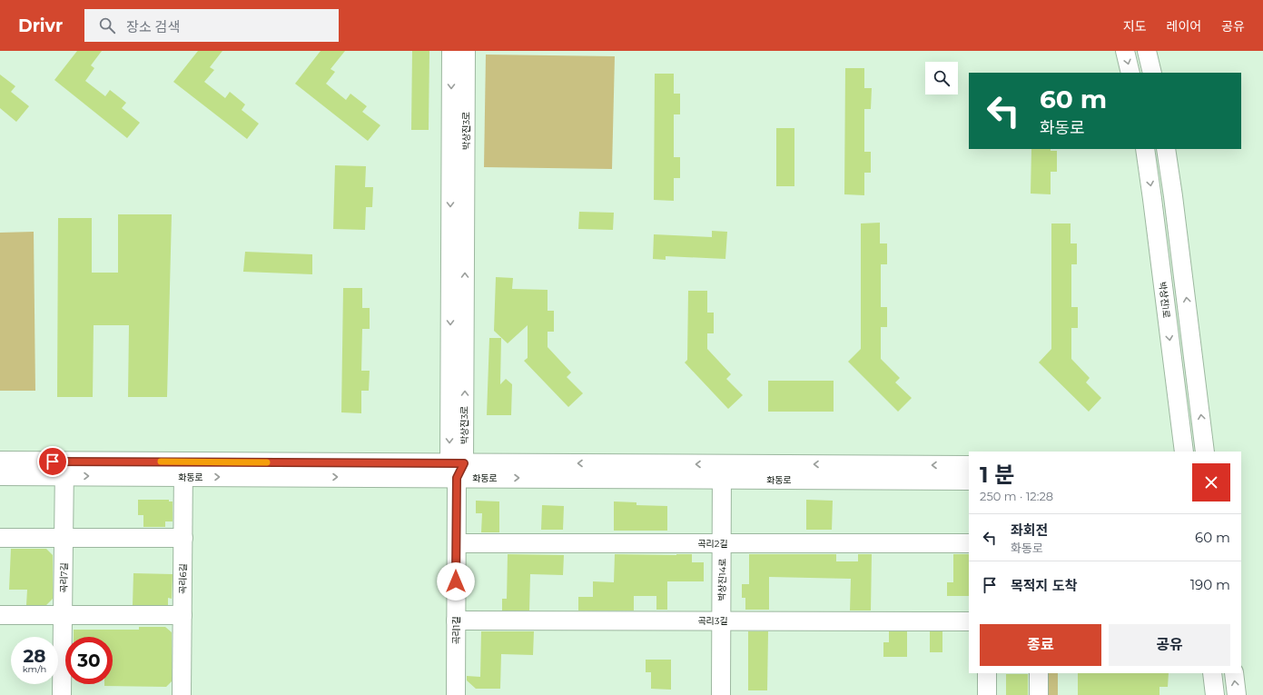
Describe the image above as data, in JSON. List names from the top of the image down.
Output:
{
  "streets": {
    "street": [
      "박상진3로",
      "박상진1로",
      "화동로",
      "곡리2길",
      "곡리7길",
      "곡리6길",
      "박상진14로",
      "곡리3길",
      "곡리1길"
    ]
  },
  "crossings": [
    ["박상진3로", "화동로"],
    ["박상진3로", "곡리1길"],
    ["화동로", "곡리7길"],
    ["화동로", "곡리6길"],
    ["화동로", "박상진14로"],
    ["화동로", "곡리1길"],
    ["곡리2길", "박상진14로"],
    ["곡리2길", "곡리1길"],
    ["박상진14로", "곡리3길"],
    ["곡리3길", "곡리1길"]
  ],
  "page": {
    "header": "Drivr",
    "search": "장소 검색",
    "nav": ["지도", "레이어", "공유"],
    "turn": ["60 m", "화동로"],
    "heading": ["1 분", "250 m · 12:28"],
    "list": [
      {
        "name": "좌회전",
        "note": "화동로",
        "value": "60 m"
      },
      {
        "name": "목적지 도착",
        "value": "190 m"
      }
    ],
    "buttons": ["종료", "공유"],
    "speed": "28 km/h",
    "limit": "30"
  }
}
